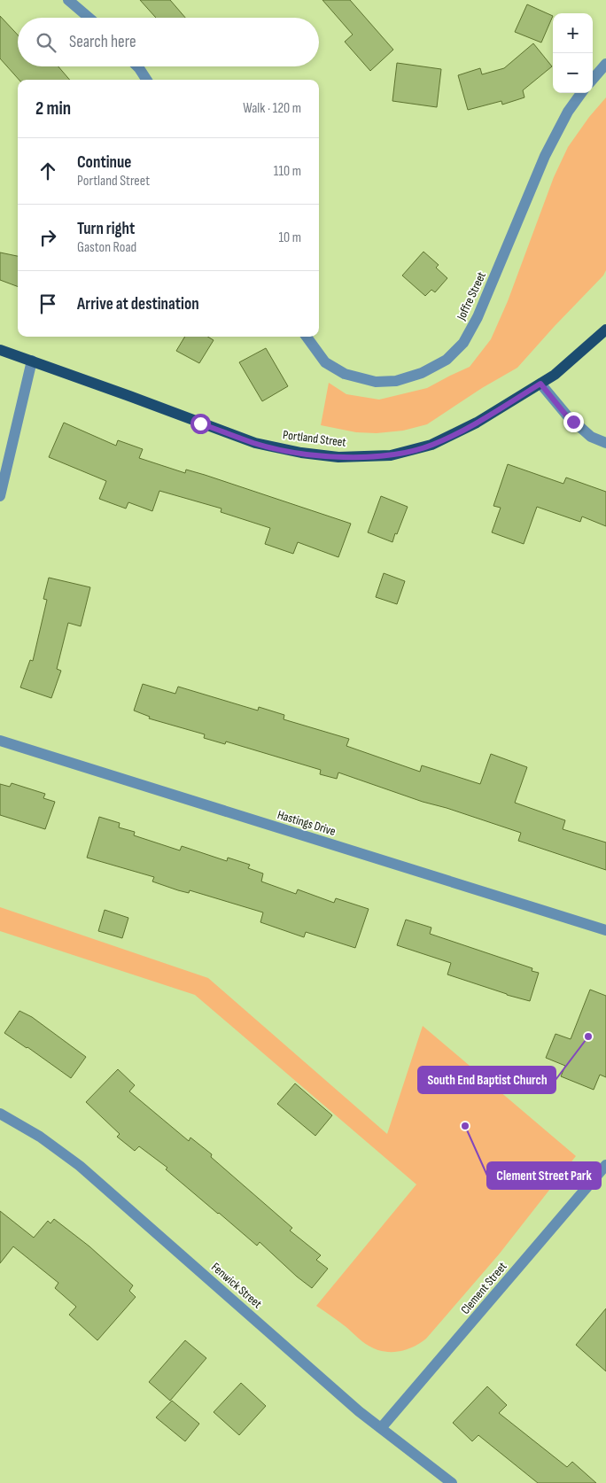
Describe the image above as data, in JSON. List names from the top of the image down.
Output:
{
  "streets": {
    "main road": ["Portland Street"],
    "street": [
      "Joffre Street",
      "Hastings Drive",
      "Fenwick Street",
      "Clement Street"
    ]
  },
  "crossings": [
    ["Fenwick Street", "Clement Street"]
  ],
  "places": ["South End Baptist Church", "Clement Street Park"],
  "page": {
    "map_buttons": ["+", "−"],
    "search": "Search here",
    "heading": ["2 min", "Walk · 120 m"],
    "list": [
      ["Continue", "Portland Street", "110 m"],
      ["Turn right", "Gaston Road", "10 m"],
      "Arrive at destination"
    ]
  }
}
